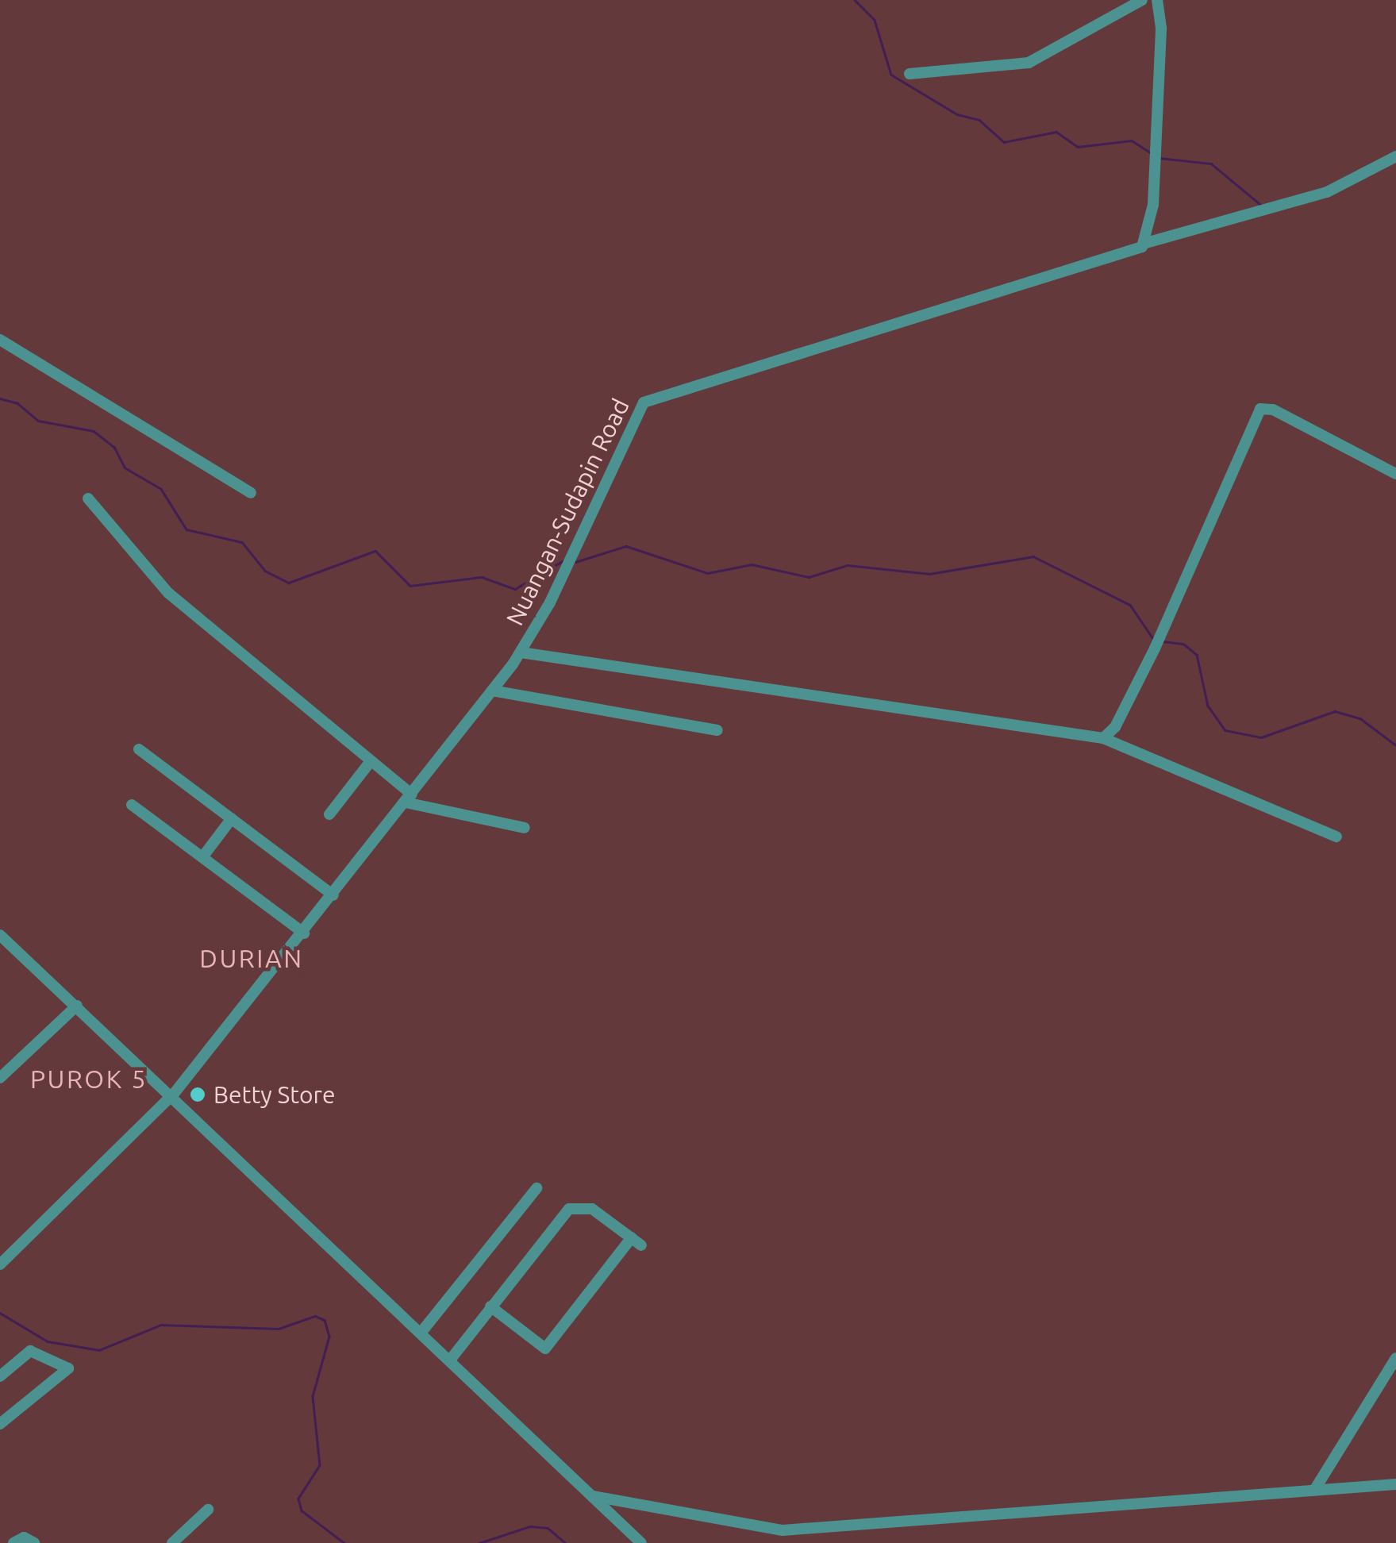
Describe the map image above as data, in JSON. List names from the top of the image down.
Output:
{
  "streets": {
    "street": ["Nuangan-Sudapin Road"]
  },
  "districts": ["DURIAN", "PUROK 5"],
  "places": ["Betty Store"]
}
